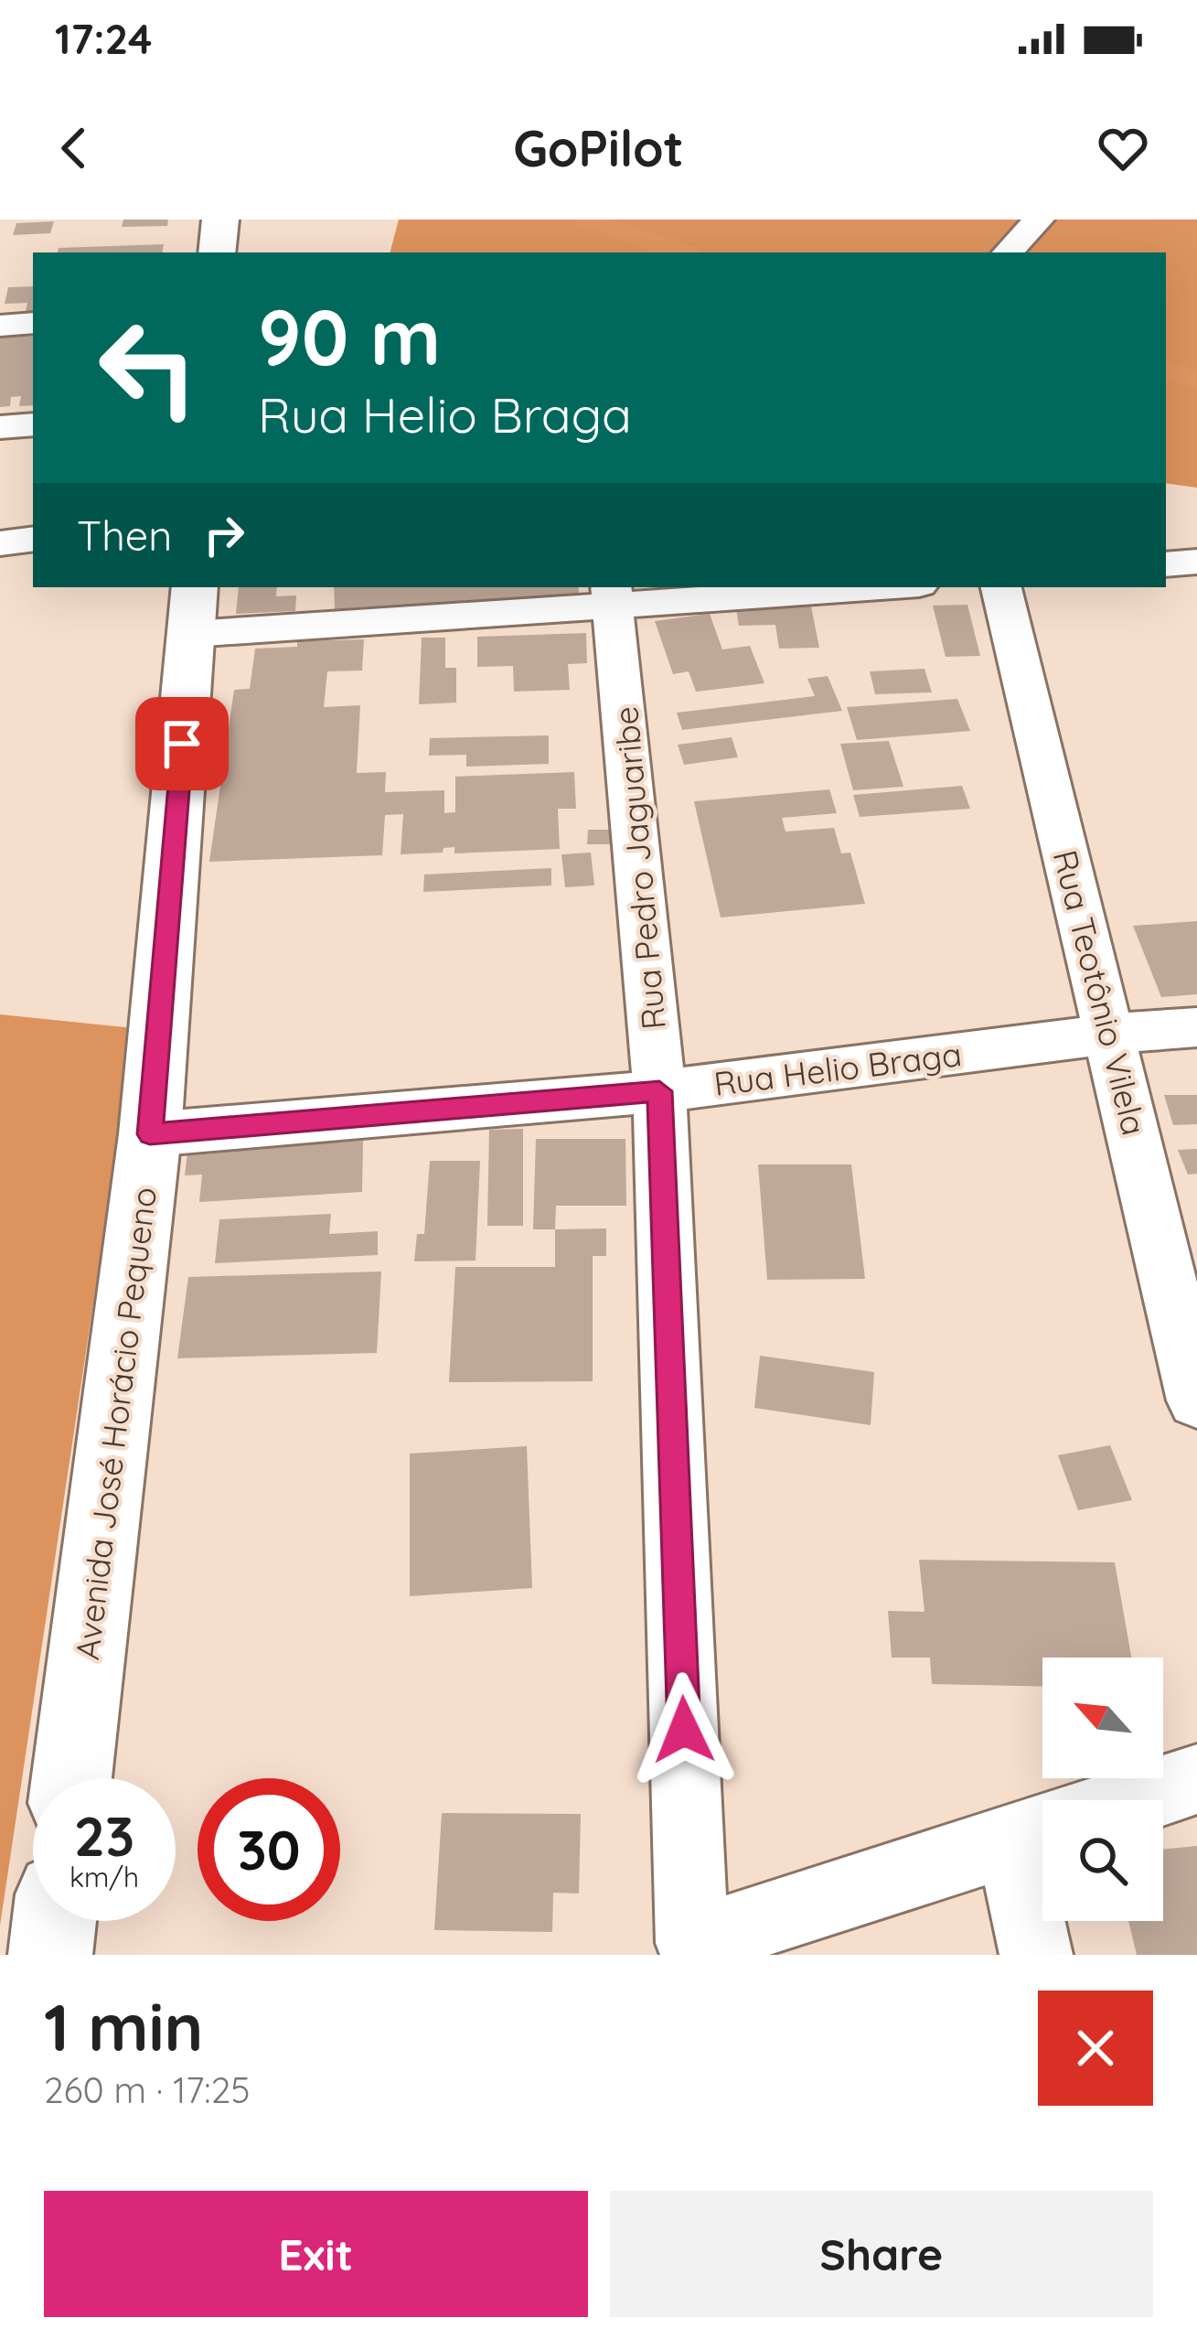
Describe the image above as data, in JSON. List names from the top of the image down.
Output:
{
  "streets": {
    "street": [
      "Rua Pedro Jaguaribe",
      "Rua Teotônio Vilela",
      "Rua Helio Braga",
      "Avenida José Horácio Pequeno"
    ]
  },
  "crossings": [
    ["Rua Pedro Jaguaribe", "Rua Helio Braga"],
    ["Rua Teotônio Vilela", "Rua Helio Braga"],
    ["Rua Helio Braga", "Avenida José Horácio Pequeno"]
  ],
  "north": "top left",
  "page": {
    "status": "17:24",
    "header": "GoPilot",
    "turn": ["90 m", "Rua Helio Braga"],
    "then": "Then",
    "speed": "23 km/h",
    "limit": "30",
    "heading": ["1 min", "260 m · 17:25"],
    "buttons": ["Exit", "Share"]
  }
}
